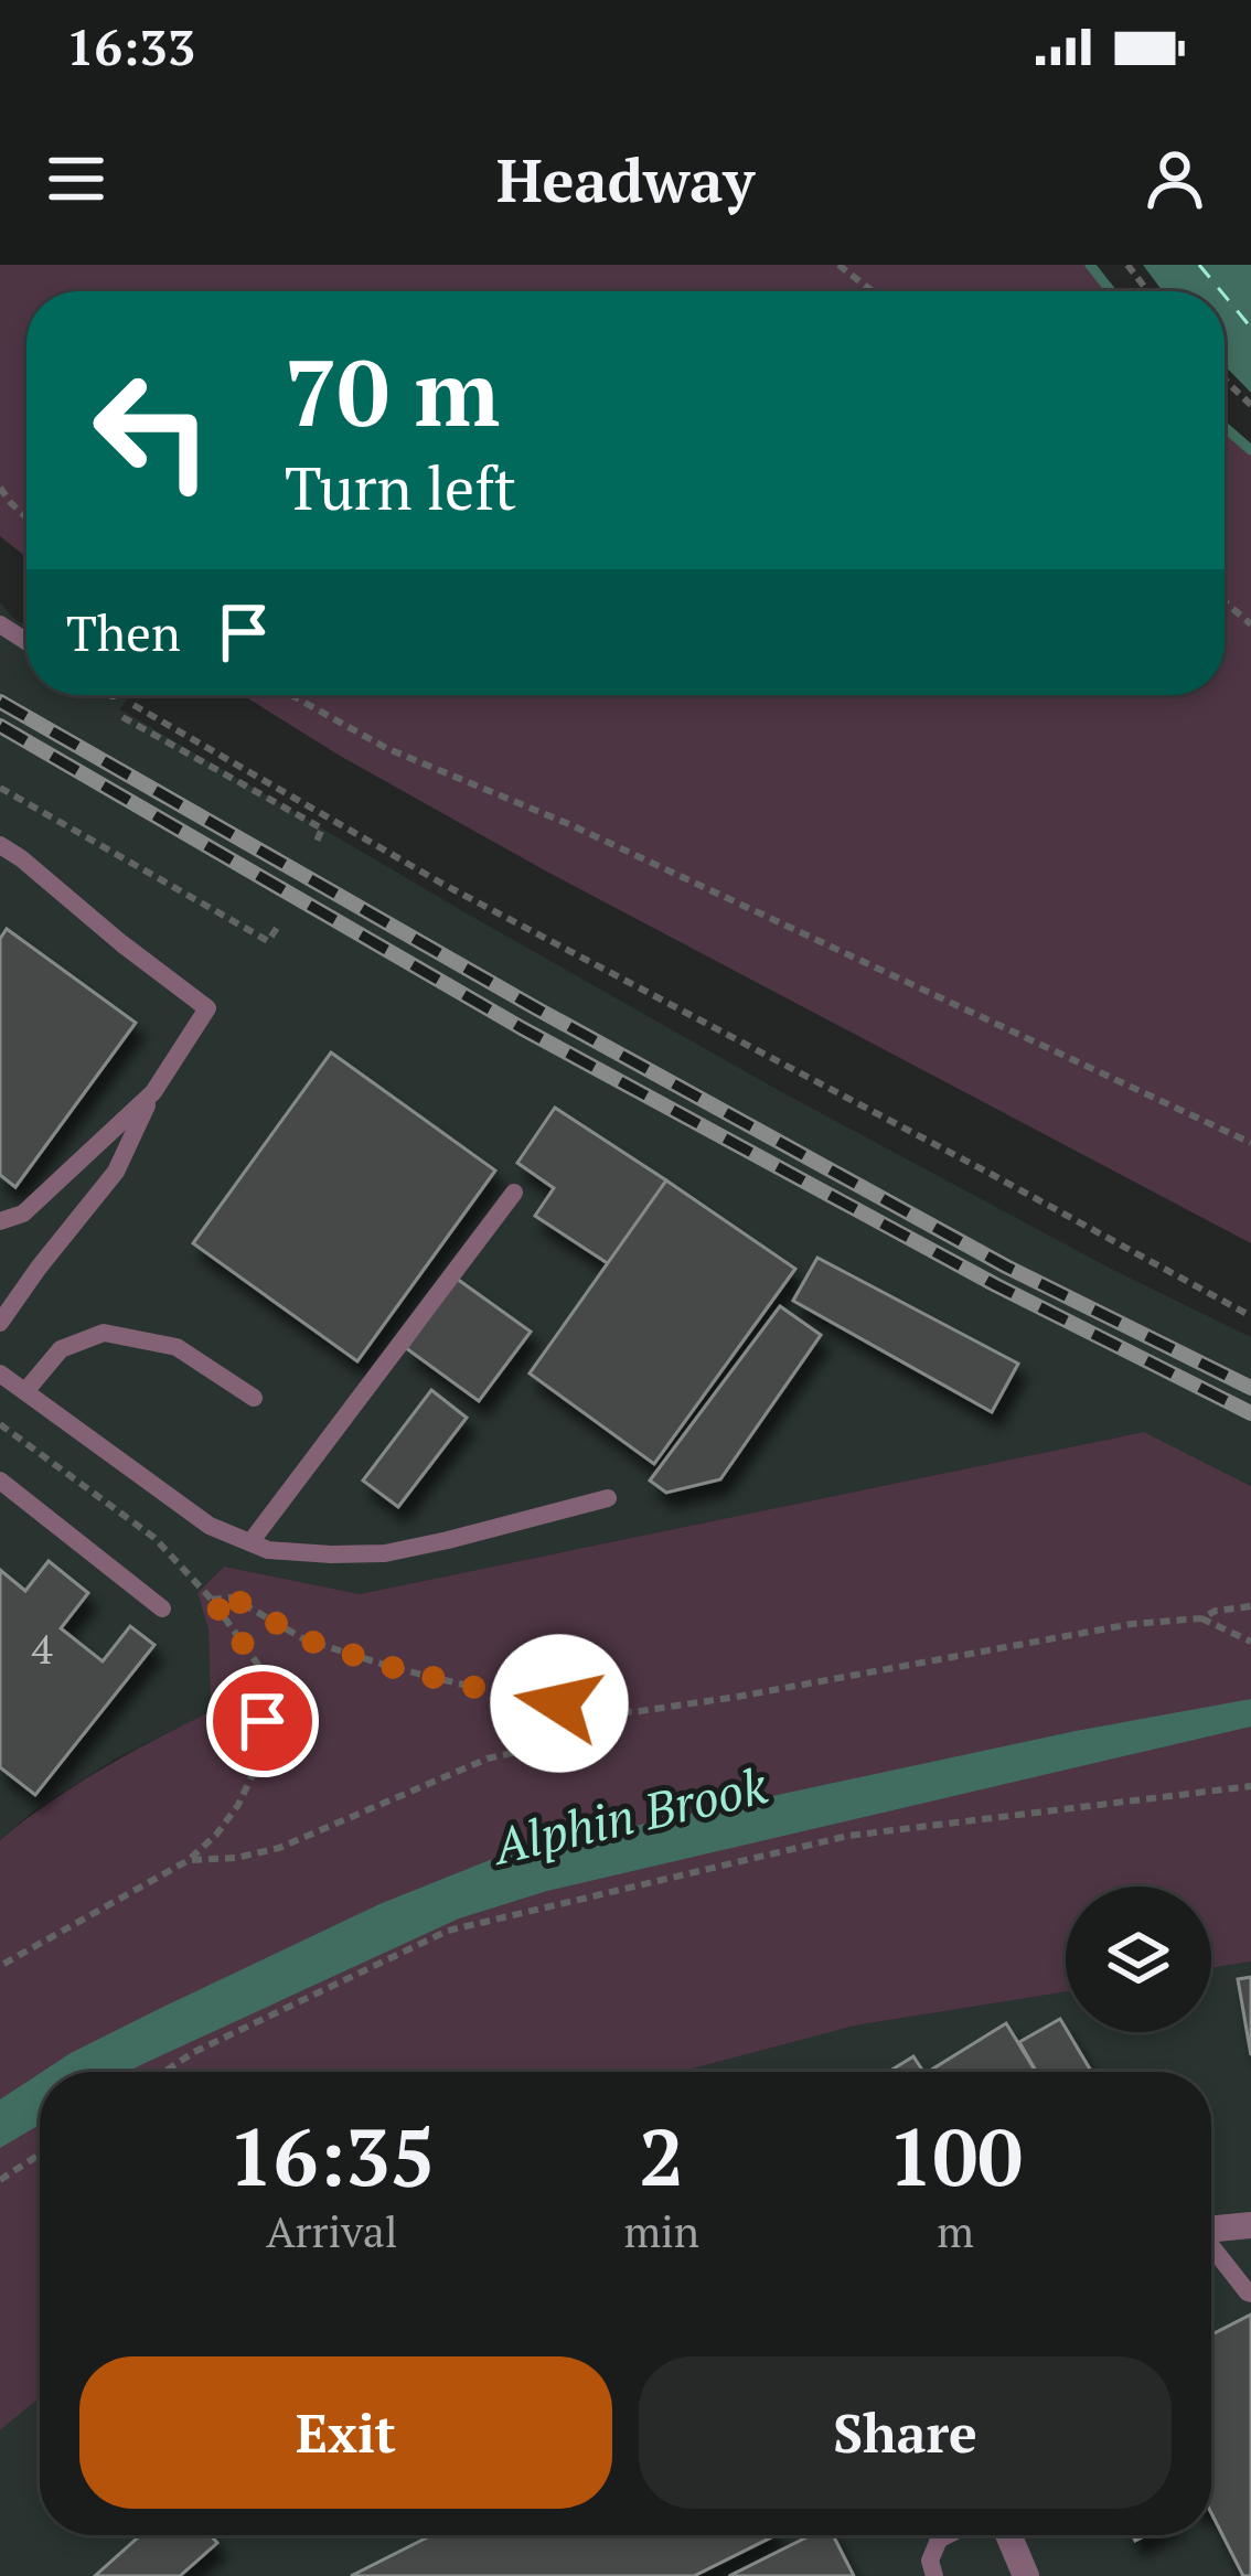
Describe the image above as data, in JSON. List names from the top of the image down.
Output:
{
  "water": ["Alphin Brook"],
  "house_numbers": ["4"],
  "page": {
    "status": "16:33",
    "header": "Headway",
    "turn": ["70 m", "Turn left"],
    "then": "Then",
    "eta": [
      "16:35",
      "Arrival",
      "2",
      "min",
      "100",
      "m"
    ],
    "buttons": ["Exit", "Share"]
  }
}
